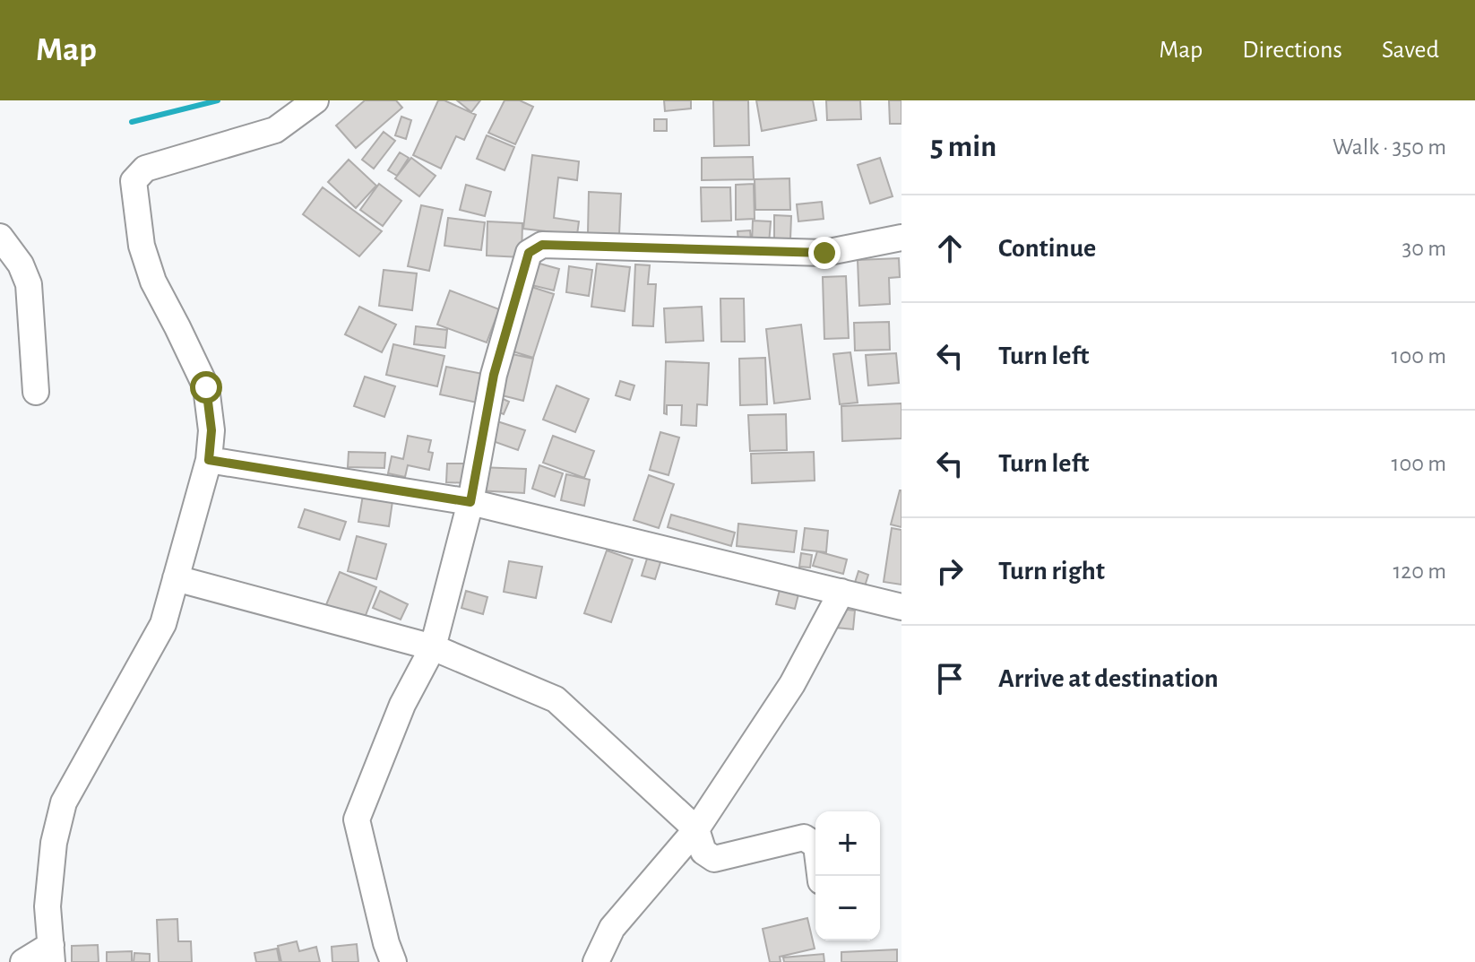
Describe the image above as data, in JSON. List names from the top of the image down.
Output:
{
  "page": {
    "header": "Map",
    "nav": ["Map", "Directions", "Saved"],
    "heading": ["5 min", "Walk · 350 m"],
    "list": [
      ["Continue", "30 m"],
      ["Turn left", "100 m"],
      ["Turn left", "100 m"],
      ["Turn right", "120 m"],
      "Arrive at destination"
    ],
    "map_buttons": ["+", "−"]
  }
}
